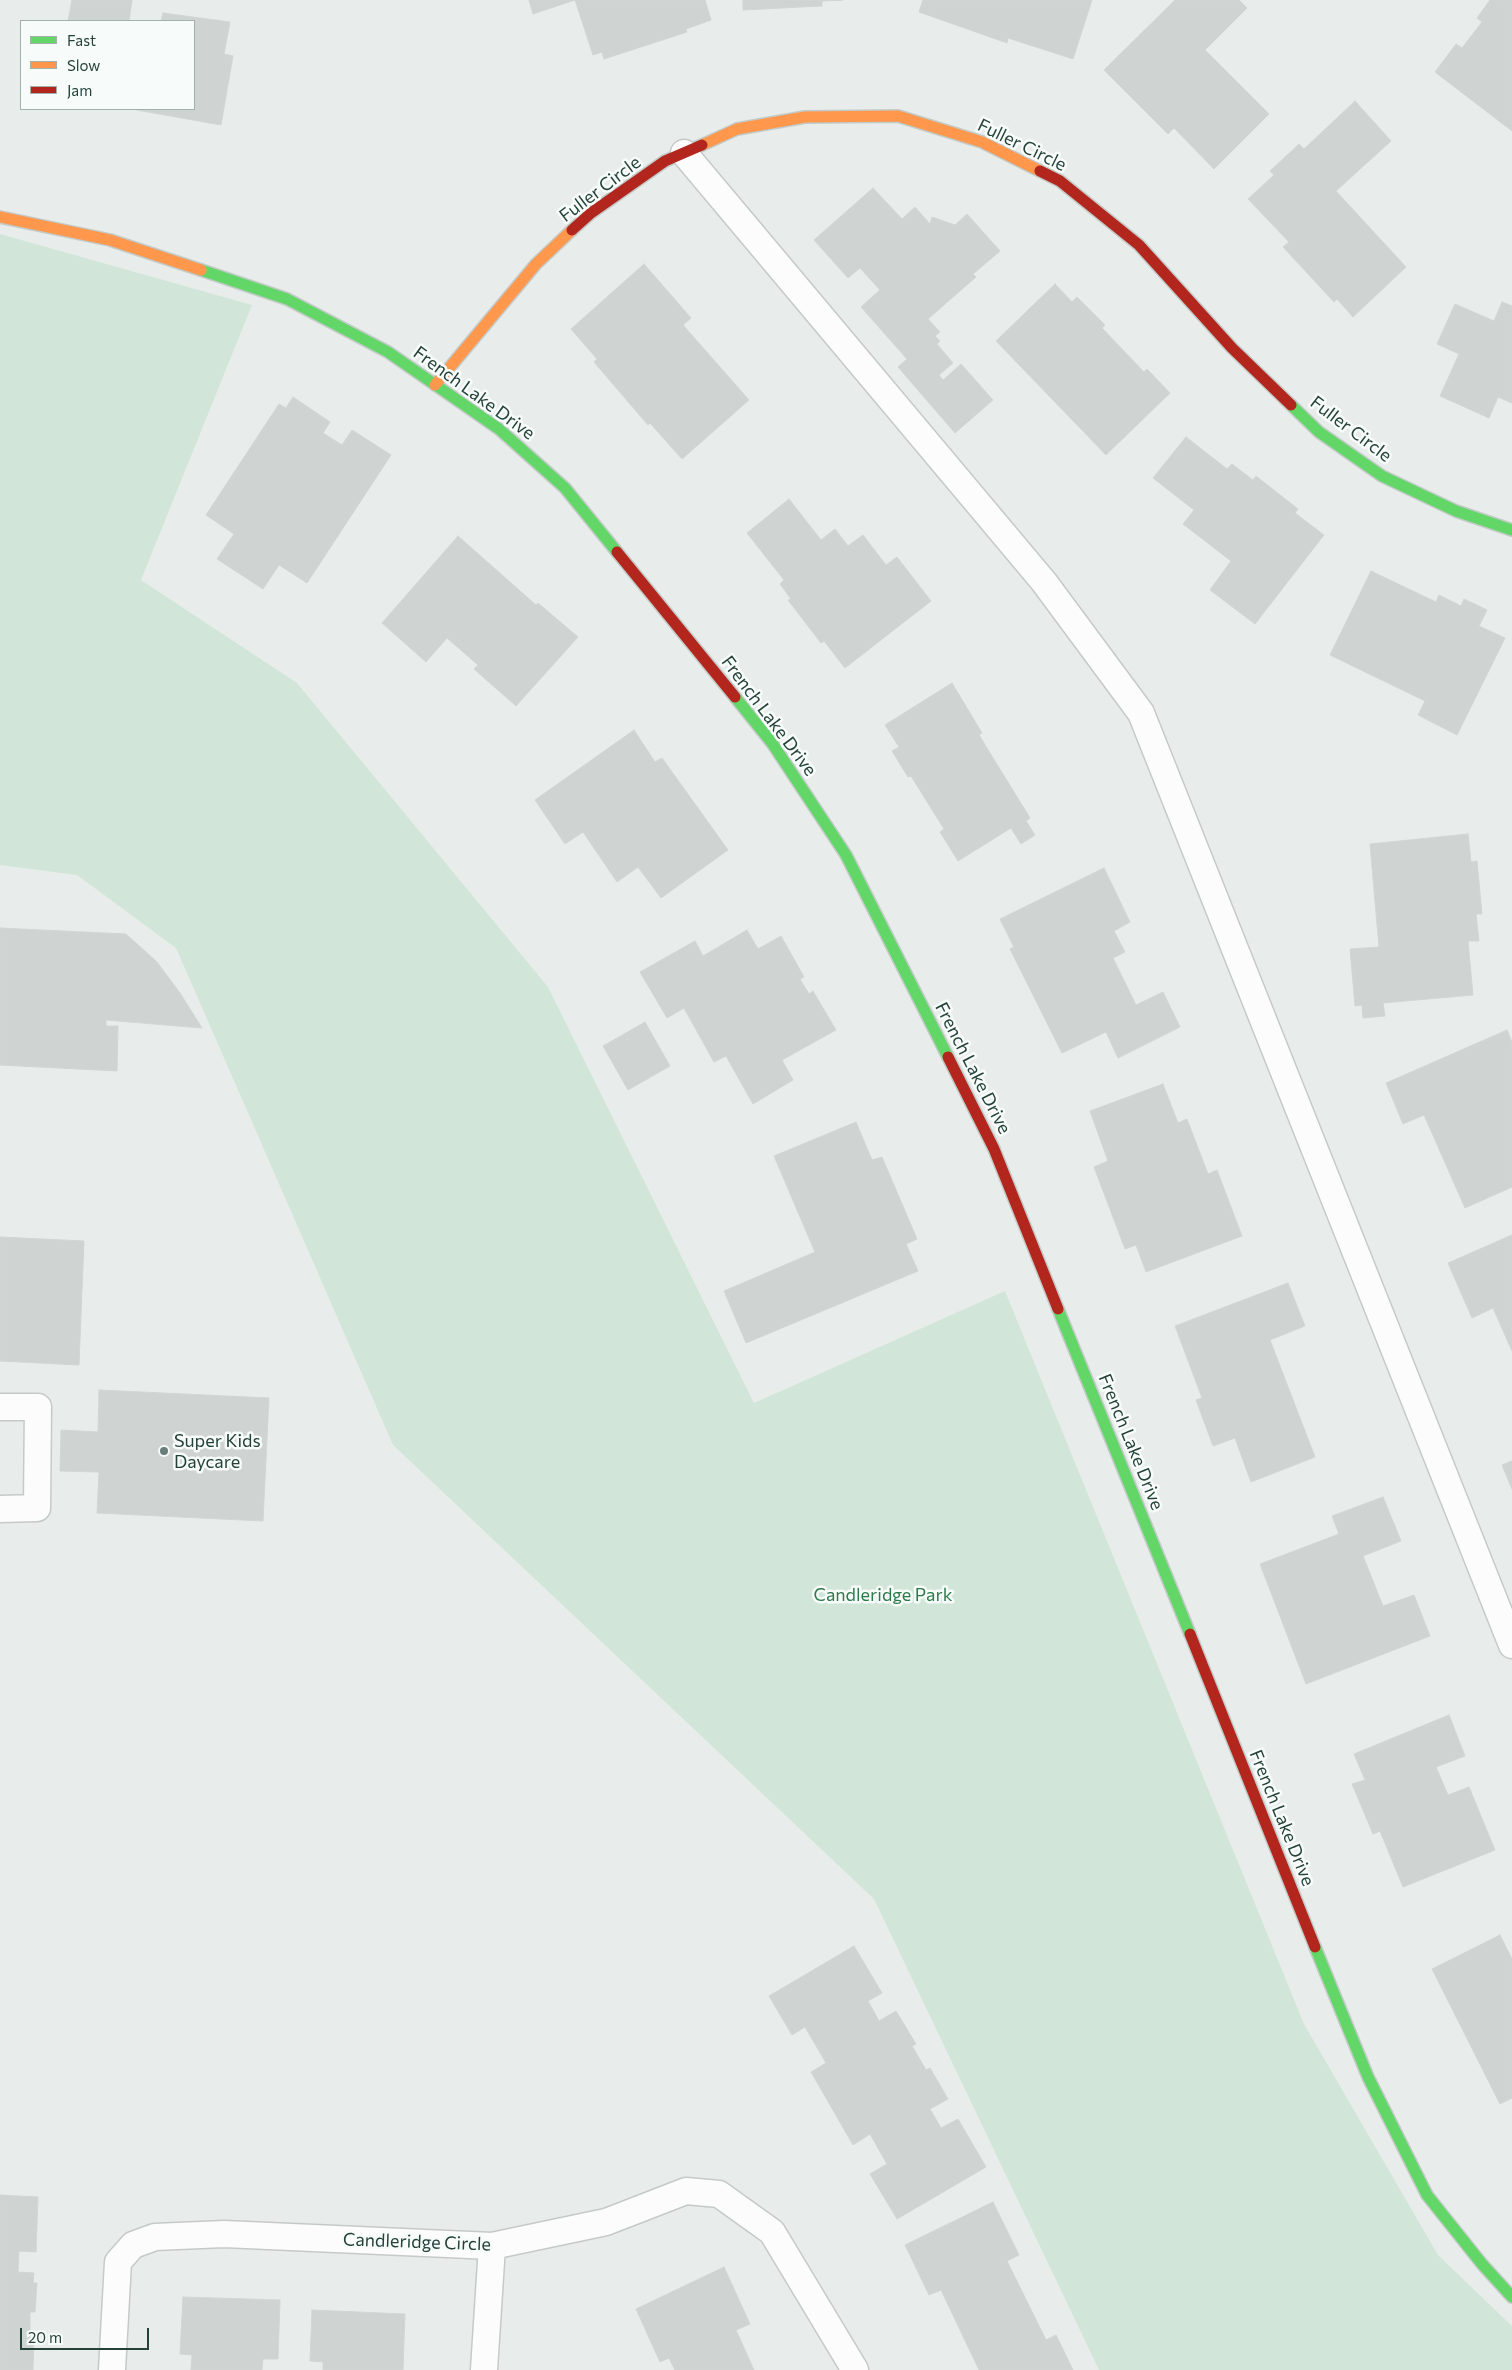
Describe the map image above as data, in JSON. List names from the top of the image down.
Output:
{
  "streets": {
    "street": ["Fuller Circle", "French Lake Drive"],
    "lane": ["Candleridge Circle"]
  },
  "crossings": [
    ["Fuller Circle", "French Lake Drive"]
  ],
  "parks": ["Candleridge Park"],
  "places": ["Super Kids Daycare"],
  "legend": ["Fast", "Slow", "Jam"],
  "scale_bar": "20 m"
}
